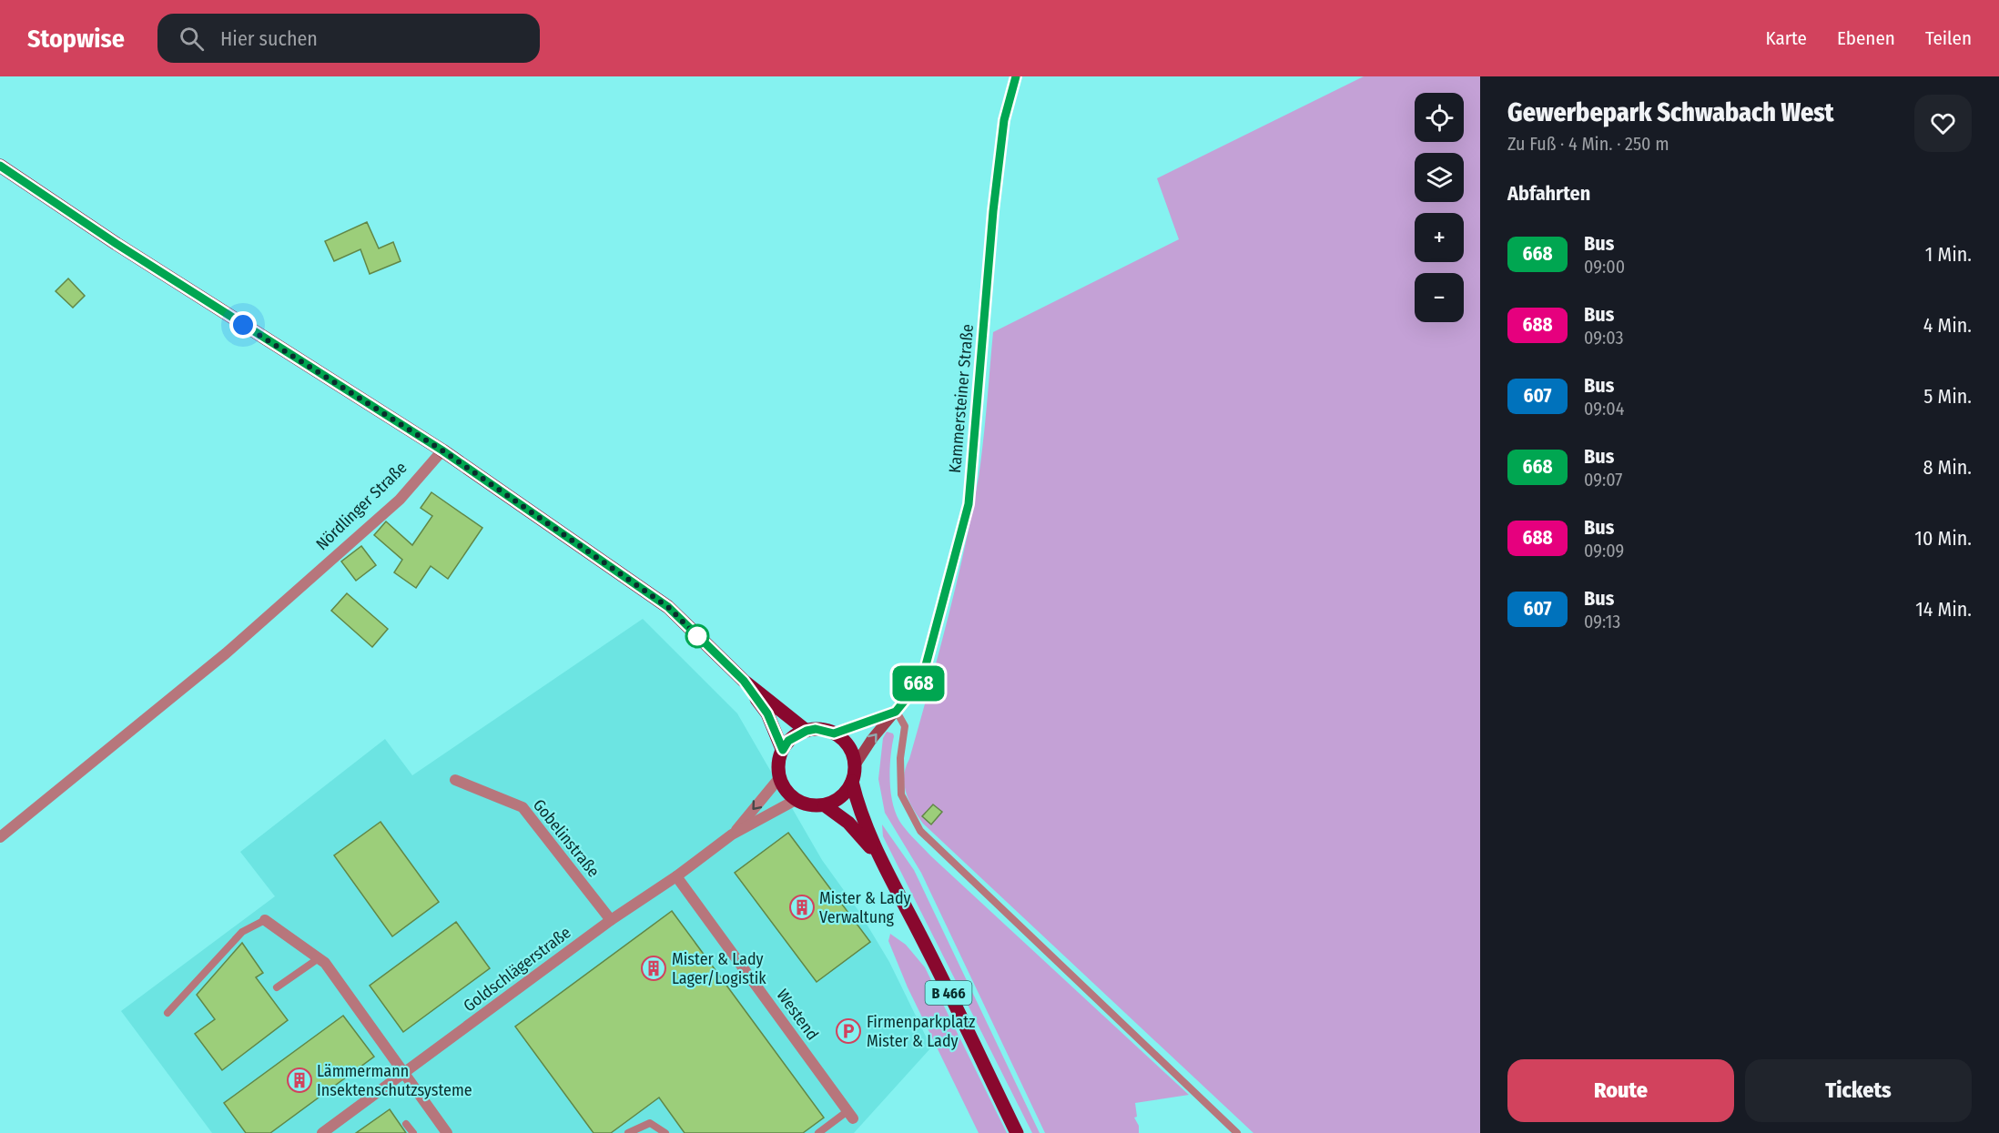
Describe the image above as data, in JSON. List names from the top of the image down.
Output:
{
  "streets": {
    "main road": ["B 466"],
    "street": [
      "Kammersteiner Straße",
      "Nördlinger Straße",
      "Gobelinstraße",
      "Goldschlägerstraße",
      "Westend"
    ]
  },
  "crossings": [
    ["Kammersteiner Straße", "Goldschlägerstraße"],
    ["Kammersteiner Straße", "B 466"],
    ["Gobelinstraße", "Goldschlägerstraße"],
    ["Goldschlägerstraße", "B 466"],
    ["Goldschlägerstraße", "Westend"]
  ],
  "places": {
    "building": ["Mister & Lady Verwaltung", "Mister & Lady Lager/Logistik", "Lämmermann Insektenschutzsysteme"],
    "parking": ["Firmenparkplatz Mister & Lady"]
  },
  "lines": ["bus line 668"],
  "page": {
    "header": "Stopwise",
    "search": "Hier suchen",
    "nav": ["Karte", "Ebenen", "Teilen"],
    "on_map": "668",
    "heading": [
      ["Gewerbepark Schwabach West", "Zu Fuß · 4 Min. · 250 m"],
      "Abfahrten"
    ],
    "map_buttons": ["+", "−"],
    "list": [
      {
        "mark": "668",
        "name": "Bus",
        "note": "09:00",
        "value": "1 Min."
      },
      {
        "mark": "688",
        "name": "Bus",
        "note": "09:03",
        "value": "4 Min."
      },
      {
        "mark": "607",
        "name": "Bus",
        "note": "09:04",
        "value": "5 Min."
      },
      {
        "mark": "668",
        "name": "Bus",
        "note": "09:07",
        "value": "8 Min."
      },
      {
        "mark": "688",
        "name": "Bus",
        "note": "09:09",
        "value": "10 Min."
      },
      {
        "mark": "607",
        "name": "Bus",
        "note": "09:13",
        "value": "14 Min."
      }
    ],
    "buttons": ["Route", "Tickets"]
  }
}
